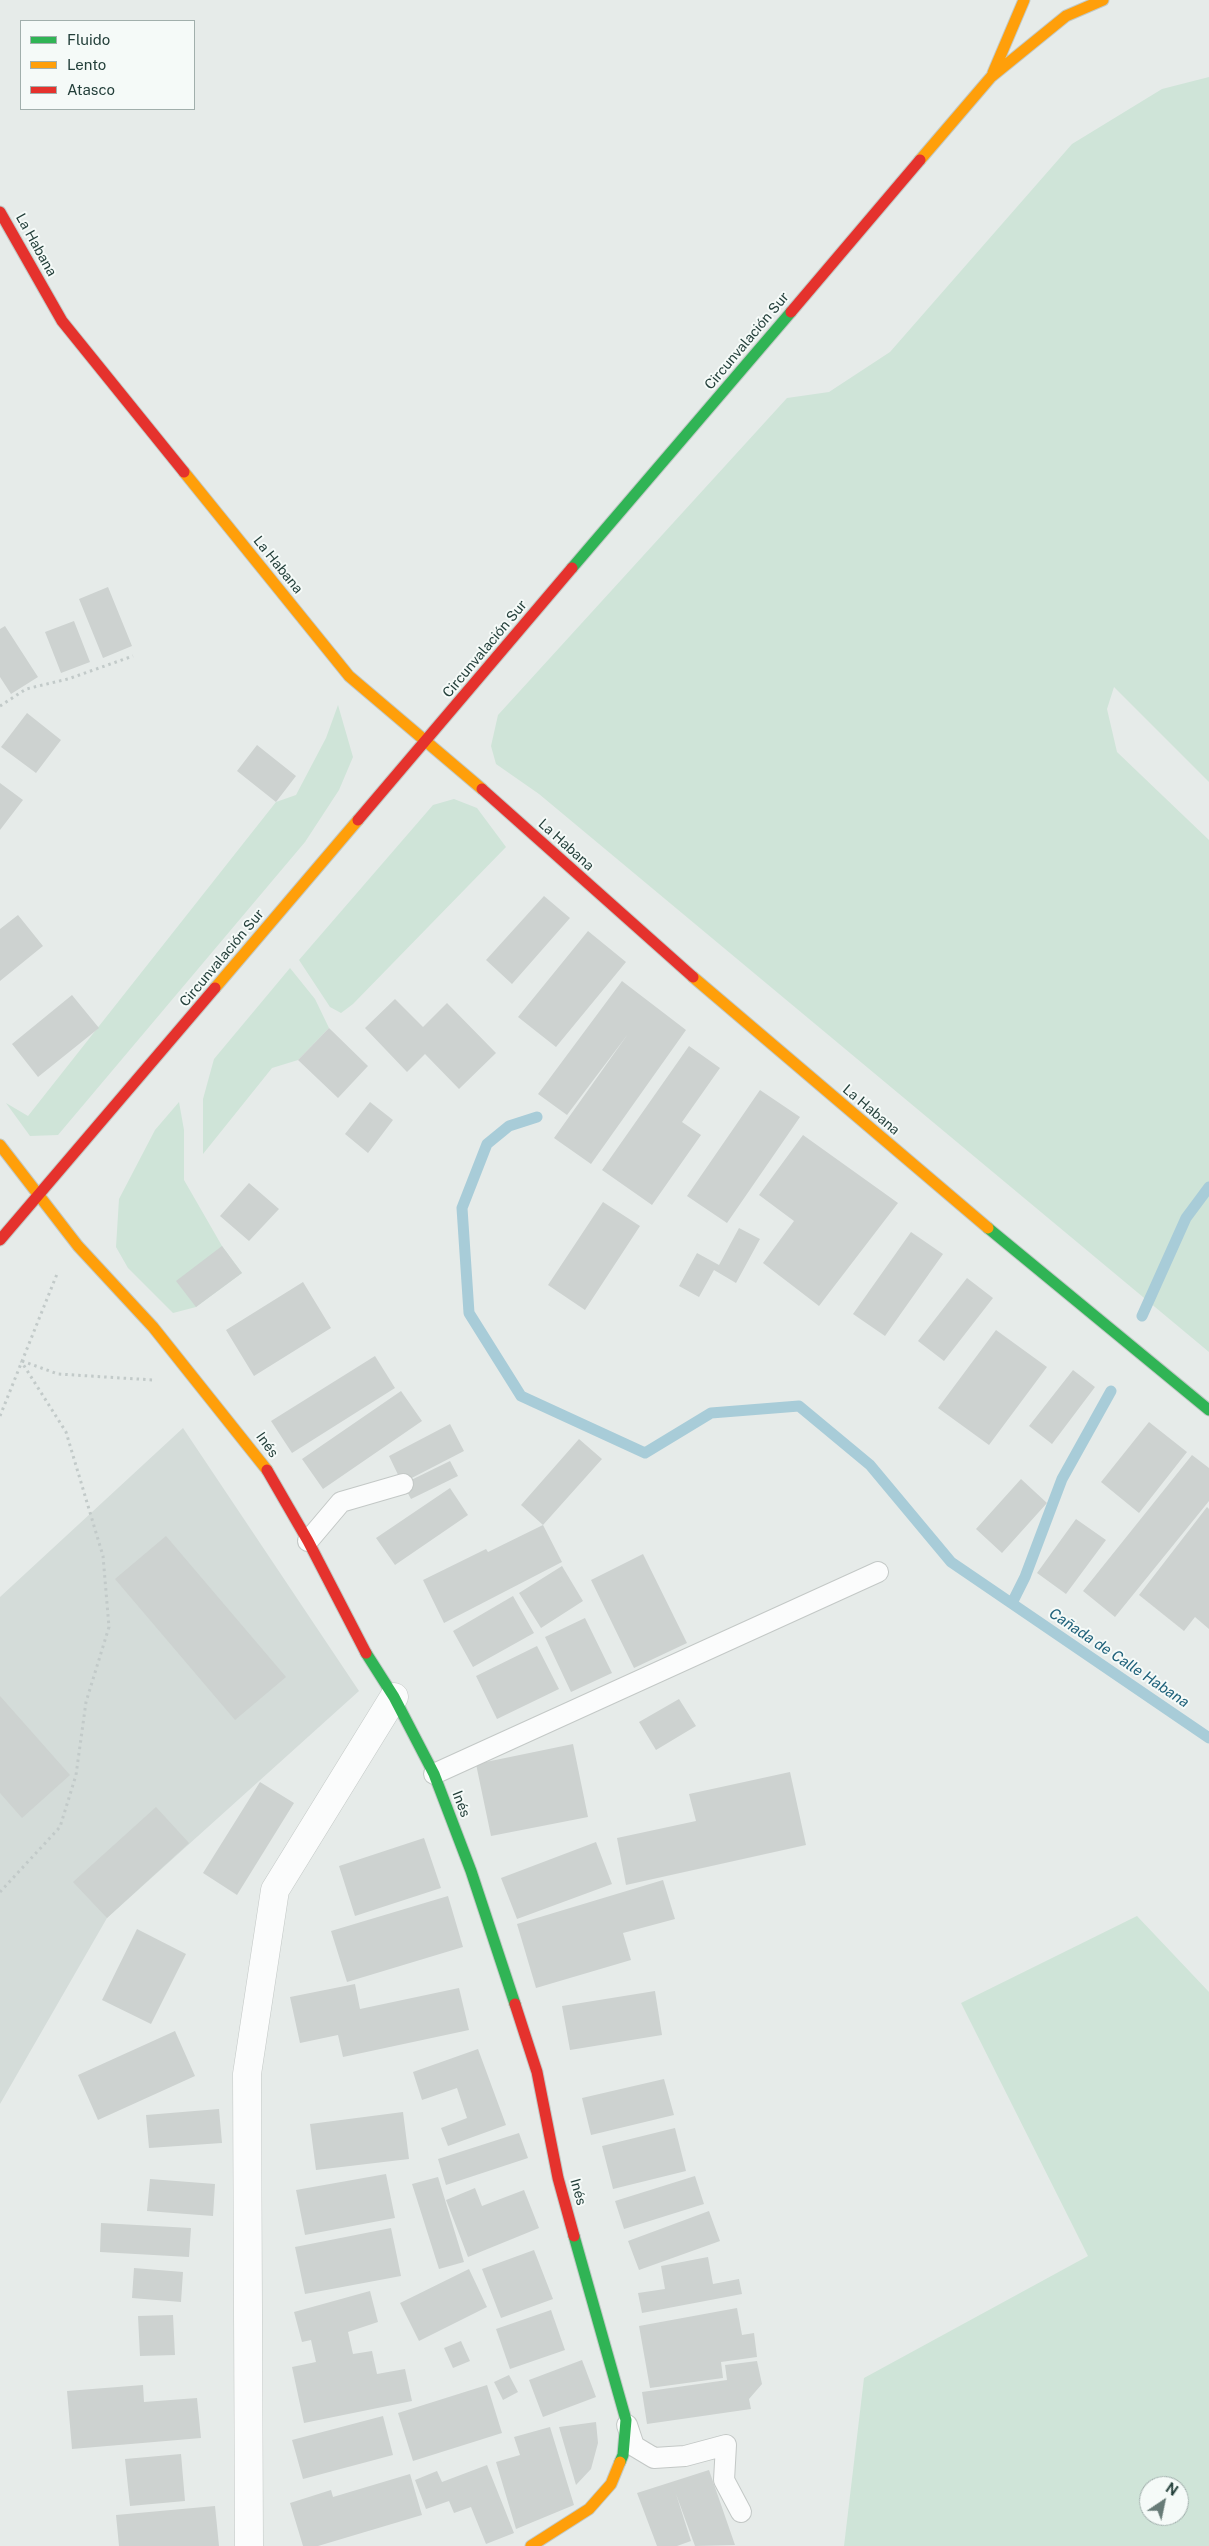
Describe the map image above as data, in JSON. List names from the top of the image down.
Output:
{
  "streets": {
    "street": ["La Habana", "Circunvalación Sur", "Inés"]
  },
  "crossings": [
    ["La Habana", "Circunvalación Sur"],
    ["Circunvalación Sur", "Inés"]
  ],
  "water": ["Cañada de Calle Habana"],
  "legend": ["Fluido", "Lento", "Atasco"],
  "north": "top right"
}
